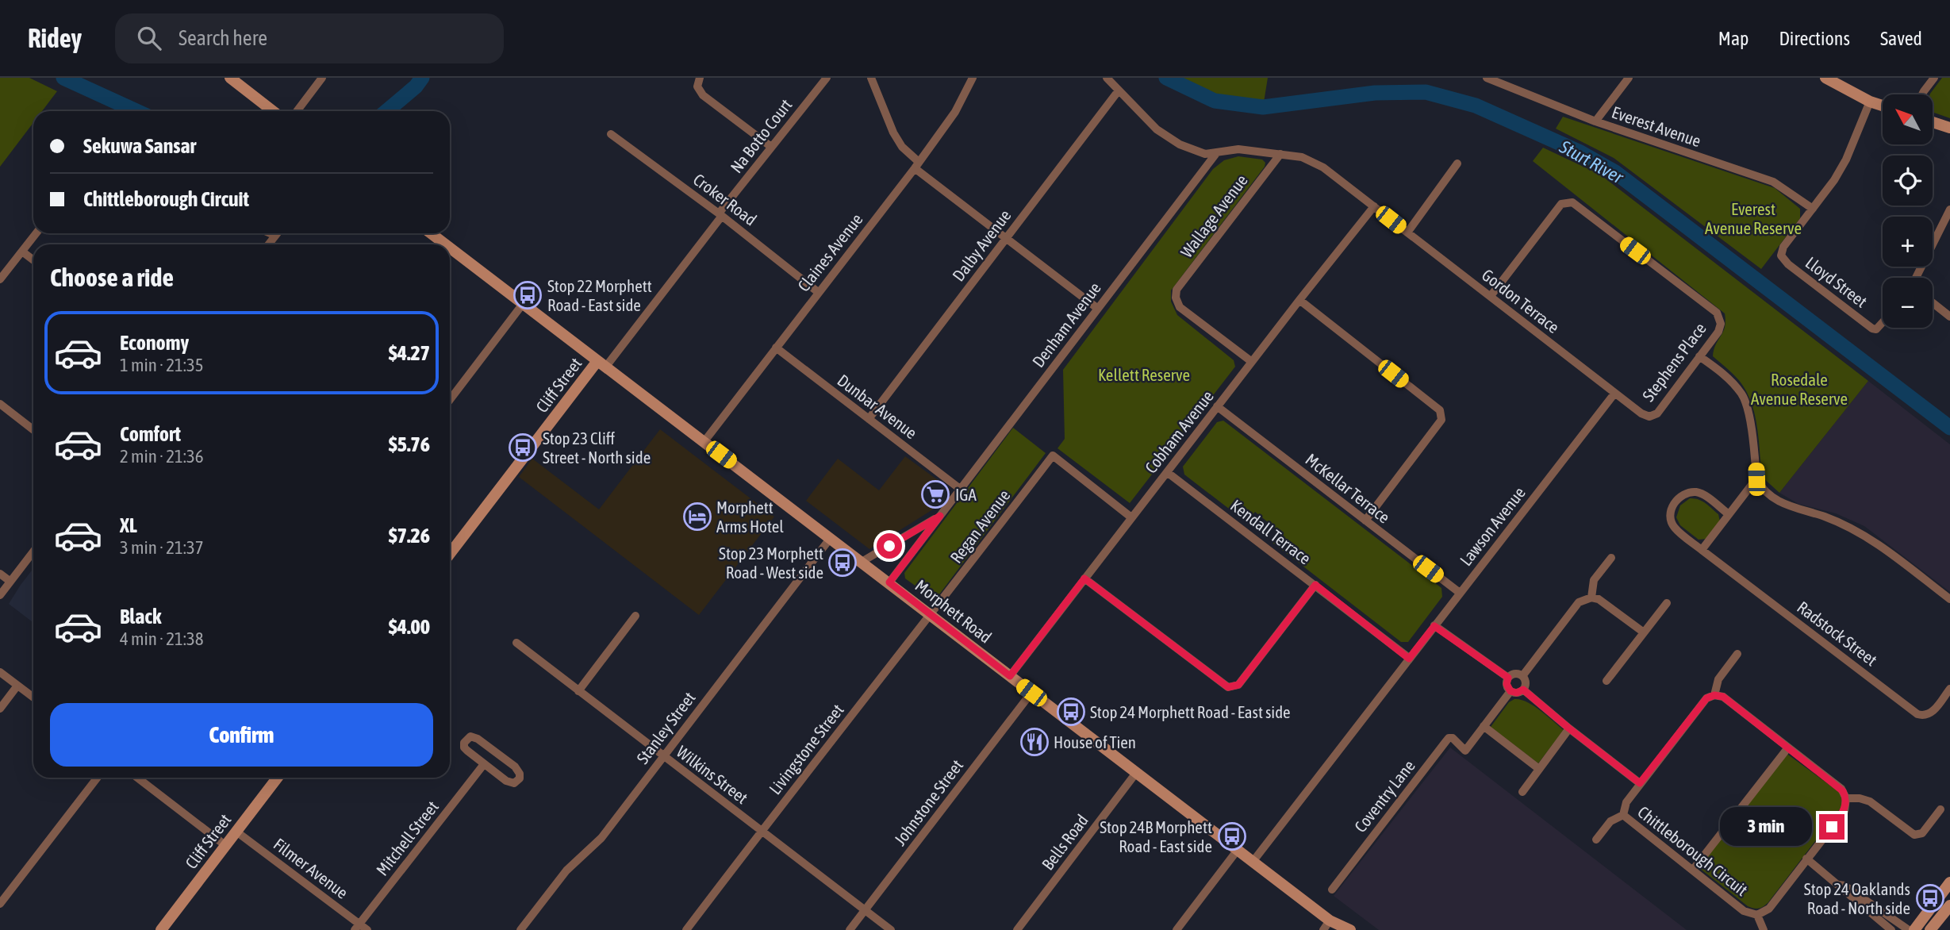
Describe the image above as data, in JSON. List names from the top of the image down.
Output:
{
  "streets": {
    "main road": ["Cliff Street", "Morphett Road"],
    "street": [
      "Everest Avenue",
      "Na Botto Court",
      "Croker Road",
      "Wallage Avenue",
      "Dalby Avenue",
      "Claines Avenue",
      "Lloyd Street",
      "Gordon Terrace",
      "Denham Avenue",
      "Stephens Place",
      "Dunbar Avenue",
      "Cobham Avenue",
      "McKellar Terrace",
      "Regan Avenue",
      "Lawson Avenue",
      "Kendall Terrace",
      "Radstock Street",
      "Stanley Street",
      "Livingstone Street",
      "Wilkins Street",
      "Coventry Lane",
      "Johnstone Street",
      "Mitchell Street",
      "Bells Road",
      "Chittleborough Circuit",
      "Filmer Avenue"
    ]
  },
  "crossings": [
    ["Everest Avenue", "Lloyd Street"],
    ["Na Botto Court", "Croker Road"],
    ["Na Botto Court", "Cliff Street"],
    ["Na Botto Court", "Morphett Road"],
    ["Croker Road", "Claines Avenue"],
    ["Wallage Avenue", "Gordon Terrace"],
    ["Wallage Avenue", "Cobham Avenue"],
    ["Dalby Avenue", "Gordon Terrace"],
    ["Dalby Avenue", "Dunbar Avenue"],
    ["Claines Avenue", "Dunbar Avenue"],
    ["Claines Avenue", "Morphett Road"],
    ["Gordon Terrace", "Denham Avenue"],
    ["Gordon Terrace", "Stephens Place"],
    ["Gordon Terrace", "Cobham Avenue"],
    ["Gordon Terrace", "Lawson Avenue"],
    ["Denham Avenue", "Dunbar Avenue"],
    ["Denham Avenue", "Morphett Road"],
    ["Cliff Street", "Morphett Road"],
    ["Cliff Street", "Filmer Avenue"],
    ["Cobham Avenue", "McKellar Terrace"],
    ["Cobham Avenue", "Regan Avenue"],
    ["Cobham Avenue", "Kendall Terrace"],
    ["Cobham Avenue", "Morphett Road"],
    ["McKellar Terrace", "Lawson Avenue"],
    ["Regan Avenue", "Morphett Road"],
    ["Regan Avenue", "Livingstone Street"],
    ["Lawson Avenue", "Kendall Terrace"],
    ["Lawson Avenue", "Morphett Road"],
    ["Morphett Road", "Stanley Street"],
    ["Morphett Road", "Livingstone Street"],
    ["Morphett Road", "Johnstone Street"],
    ["Morphett Road", "Bells Road"],
    ["Stanley Street", "Wilkins Street"],
    ["Livingstone Street", "Wilkins Street"],
    ["Wilkins Street", "Johnstone Street"],
    ["Mitchell Street", "Filmer Avenue"]
  ],
  "water": ["Sturt River"],
  "parks": ["Everest Avenue Reserve", "Kellett Reserve", "Rosedale Avenue Reserve"],
  "places": {
    "bus stop": [
      "Stop 22 Morphett Road - East side",
      "Stop 23 Cliff Street - North side",
      "Stop 23 Morphett Road - West side",
      "Stop 24 Morphett Road - East side",
      "Stop 24B Morphett Road - East side",
      "Stop 24 Oaklands Road - North side"
    ],
    "supermarket": ["IGA"],
    "hotel": ["Morphett Arms Hotel"],
    "restaurant": ["House of Tien"]
  },
  "north": "top left",
  "page": {
    "header": "Ridey",
    "search": "Search here",
    "nav": ["Map", "Directions", "Saved"],
    "map_buttons": ["+", "−"],
    "banner": ["Sekuwa Sansar", "Chittleborough Circuit"],
    "heading": "Choose a ride",
    "list": [
      {
        "name": "Economy",
        "note": "1 min · 21:35",
        "value": "$4.27"
      },
      {
        "name": "Comfort",
        "note": "2 min · 21:36",
        "value": "$5.76"
      },
      {
        "name": "XL",
        "note": "3 min · 21:37",
        "value": "$7.26"
      },
      {
        "name": "Black",
        "note": "4 min · 21:38",
        "value": "$4.00"
      }
    ],
    "buttons": "Confirm",
    "bubble": "3 min"
  }
}
